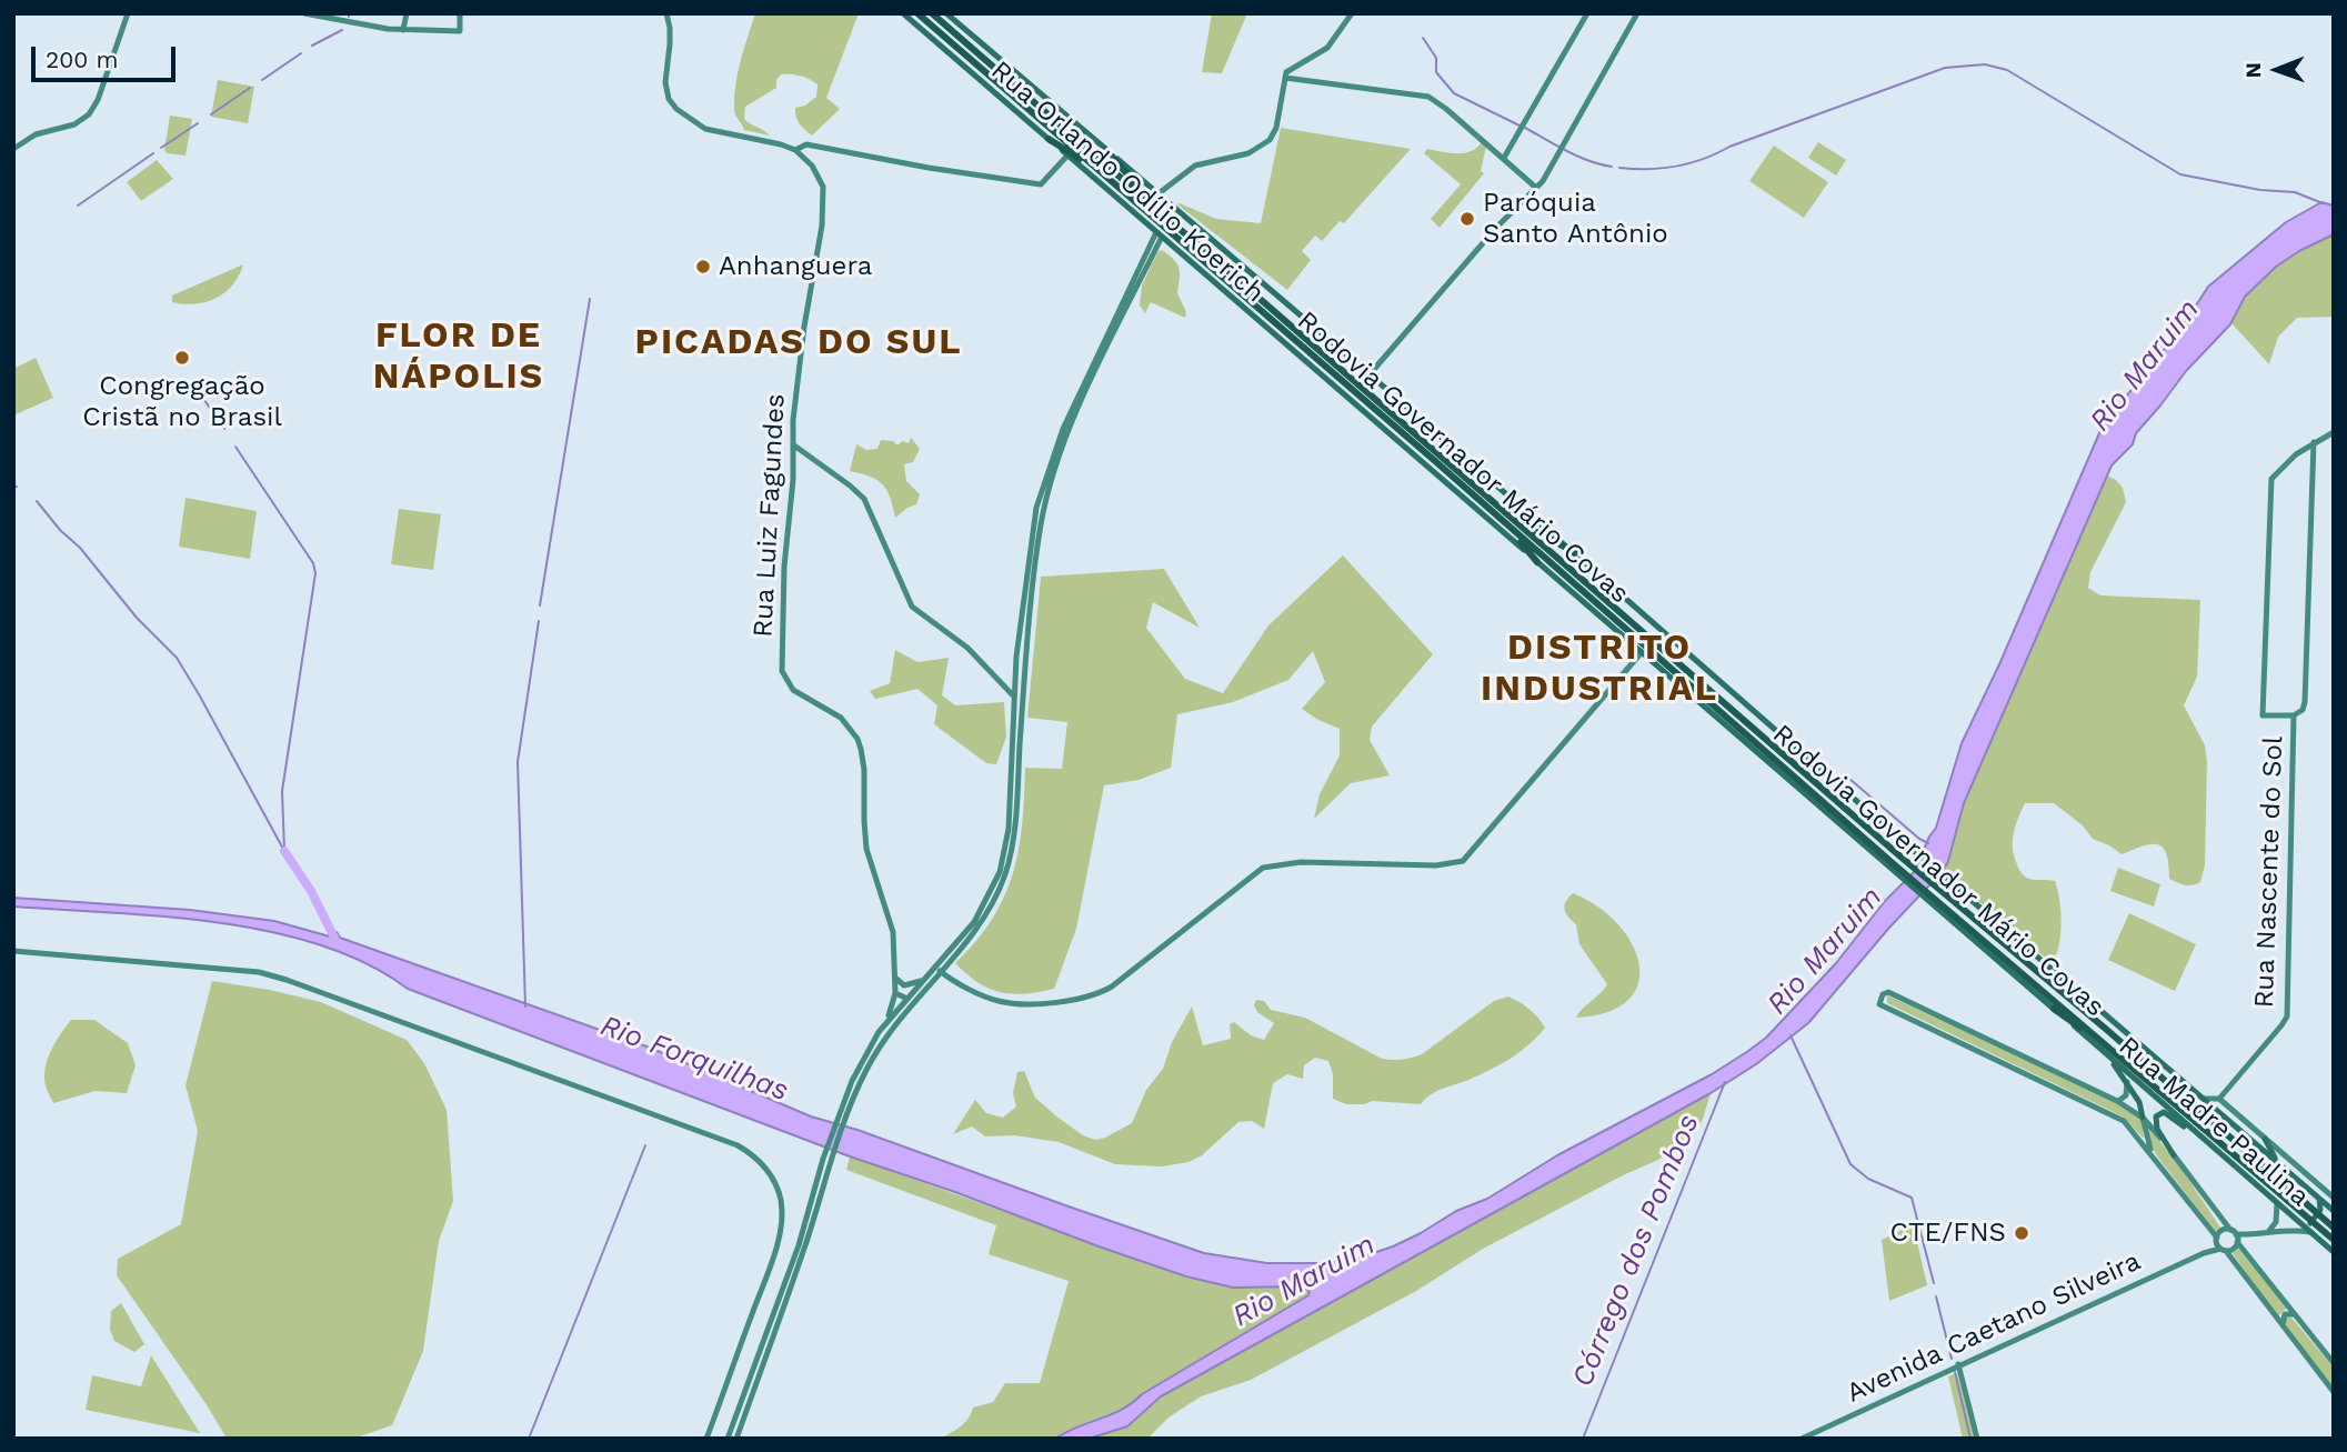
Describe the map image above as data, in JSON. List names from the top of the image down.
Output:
{
  "streets": {
    "highway": ["Rodovia Governador Mário Covas"],
    "main road": [
      "Rua Orlando Odílio Koerich",
      "Rua Luiz Fagundes",
      "Rua Nascente do Sol",
      "Rua Madre Paulina",
      "Avenida Caetano Silveira"
    ]
  },
  "crossings": [
    ["Rua Orlando Odílio Koerich", "Rodovia Governador Mário Covas"],
    ["Rodovia Governador Mário Covas", "Rua Madre Paulina"]
  ],
  "districts": ["FLOR DE NÁPOLIS", "PICADAS DO SUL", "DISTRITO INDUSTRIAL"],
  "water": ["Rio Maruim", "Rio Forquilhas", "Córrego dos Pombos"],
  "places": [
    "Paróquia Santo Antônio",
    "Anhanguera",
    "Congregação Cristã no Brasil",
    "CTE/FNS"
  ],
  "scale_bar": "200 m",
  "north": "left"
}
